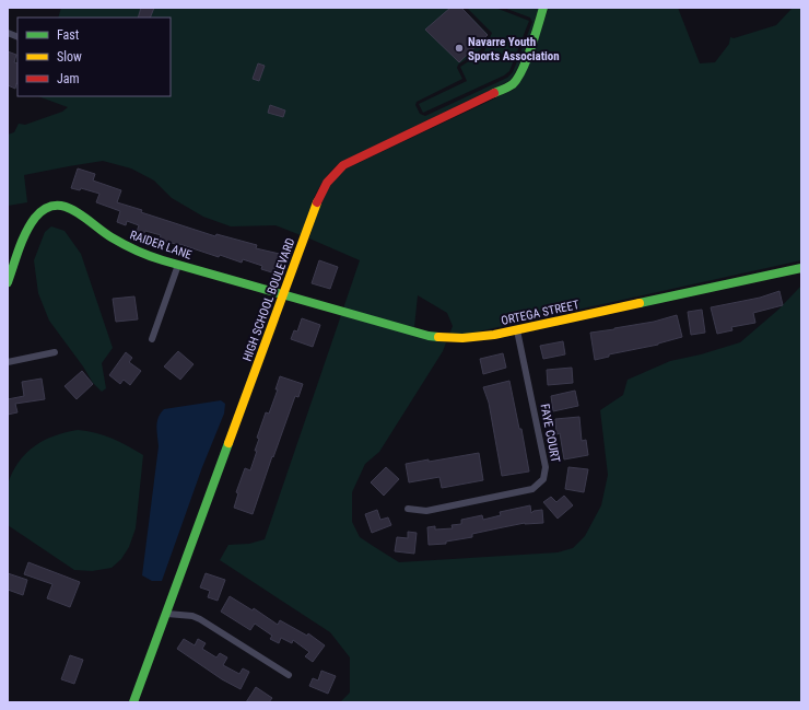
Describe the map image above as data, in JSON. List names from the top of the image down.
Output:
{
  "streets": {
    "street": [
      "RAIDER LANE",
      "HIGH SCHOOL BOULEVARD",
      "ORTEGA STREET",
      "FAYE COURT"
    ]
  },
  "crossings": [
    ["RAIDER LANE", "HIGH SCHOOL BOULEVARD"],
    ["RAIDER LANE", "ORTEGA STREET"],
    ["HIGH SCHOOL BOULEVARD", "ORTEGA STREET"],
    ["ORTEGA STREET", "FAYE COURT"]
  ],
  "places": ["Navarre Youth Sports Association"],
  "legend": ["Fast", "Slow", "Jam"]
}
